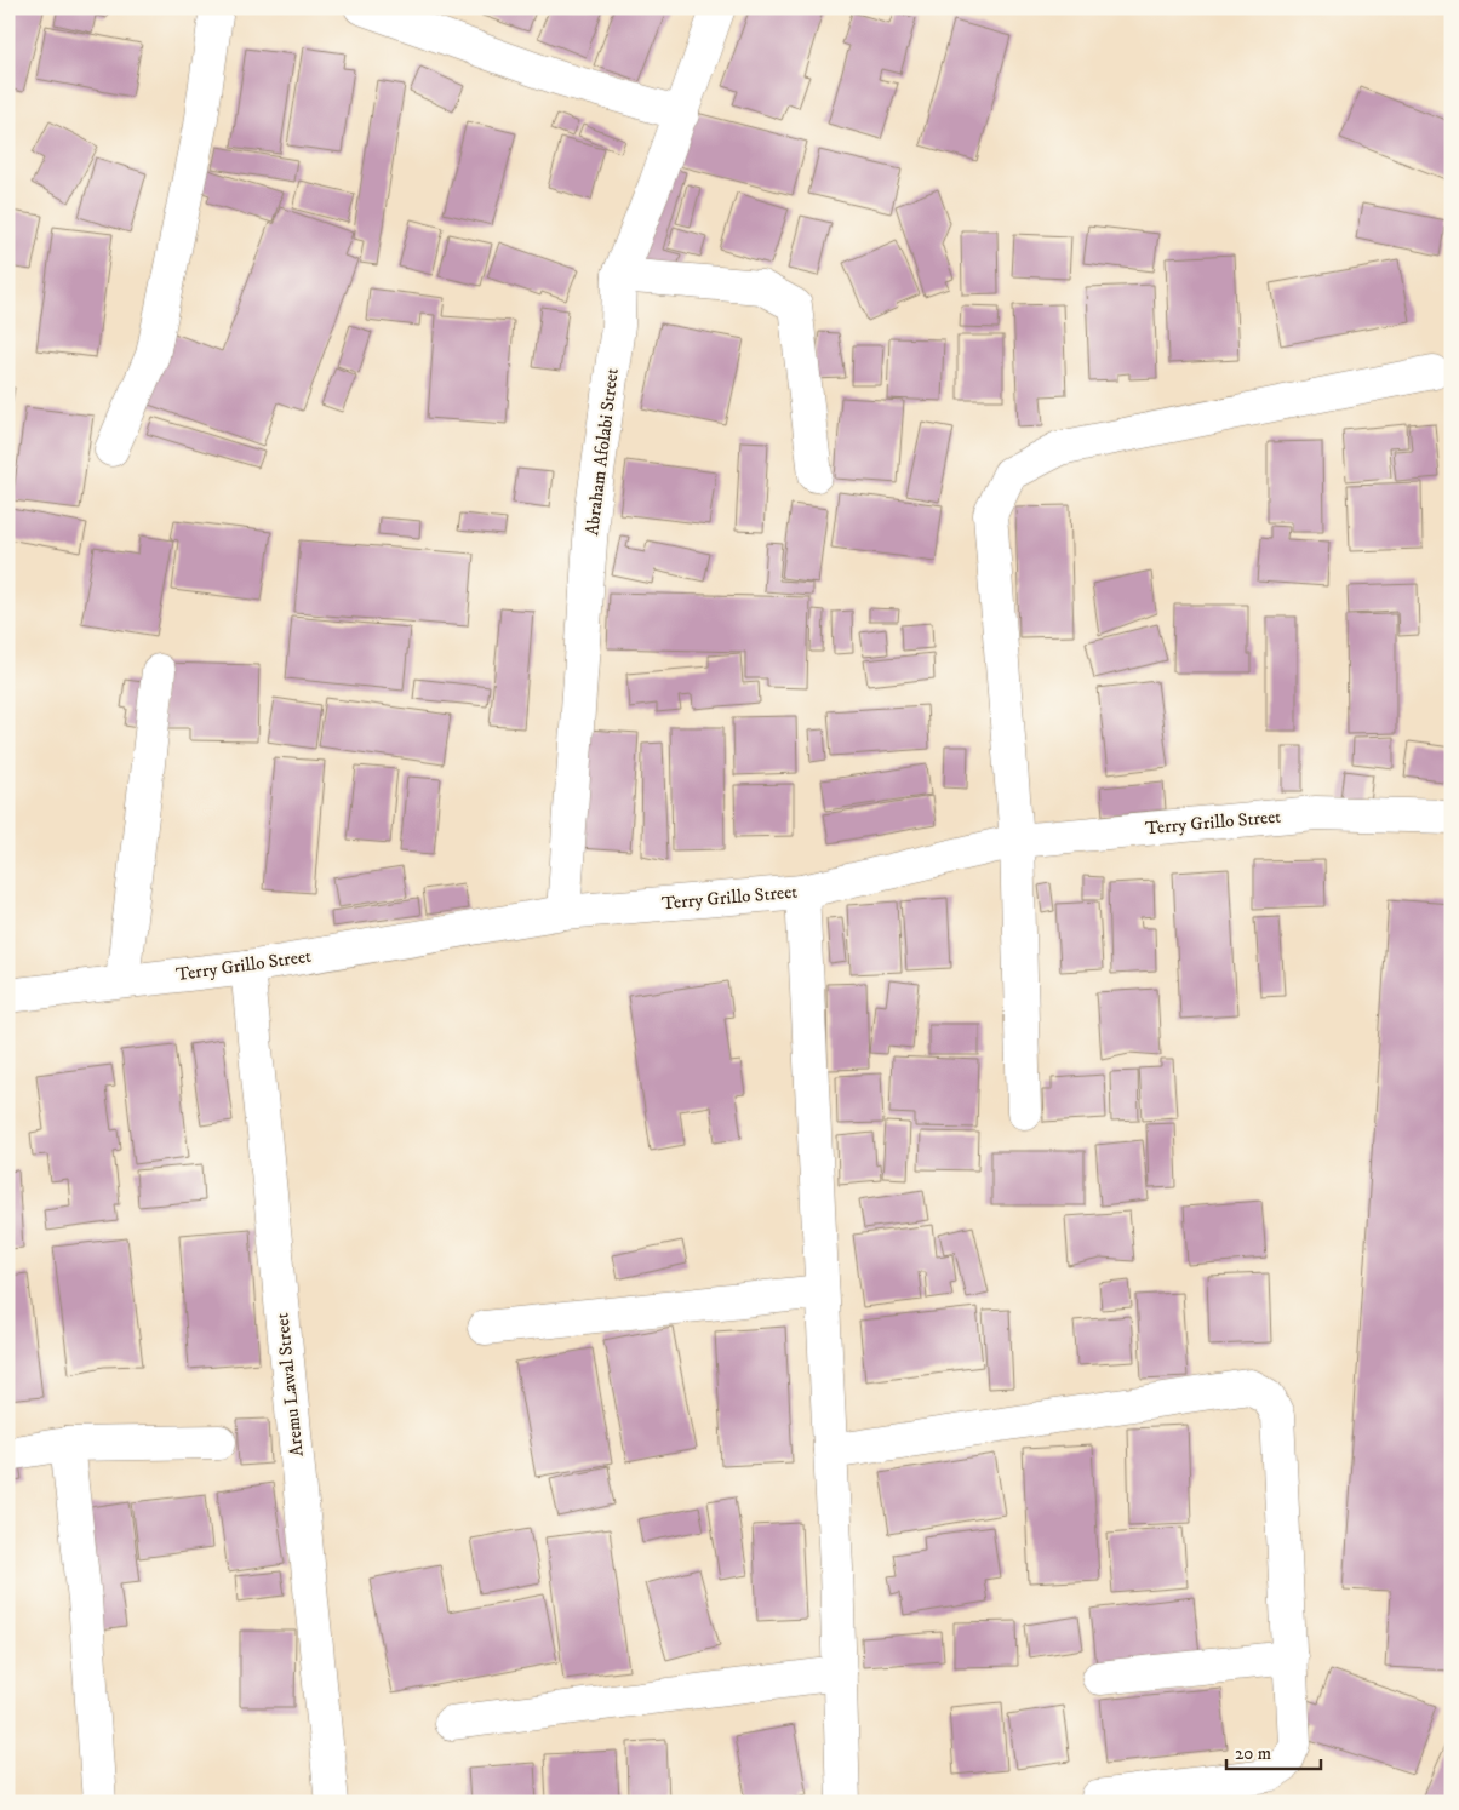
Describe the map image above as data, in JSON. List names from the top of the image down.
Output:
{
  "streets": {
    "street": ["Abraham Afolabi Street", "Terry Grillo Street", "Aremu Lawal Street"]
  },
  "crossings": [
    ["Abraham Afolabi Street", "Terry Grillo Street"],
    ["Terry Grillo Street", "Aremu Lawal Street"]
  ],
  "scale_bar": "20 m"
}
